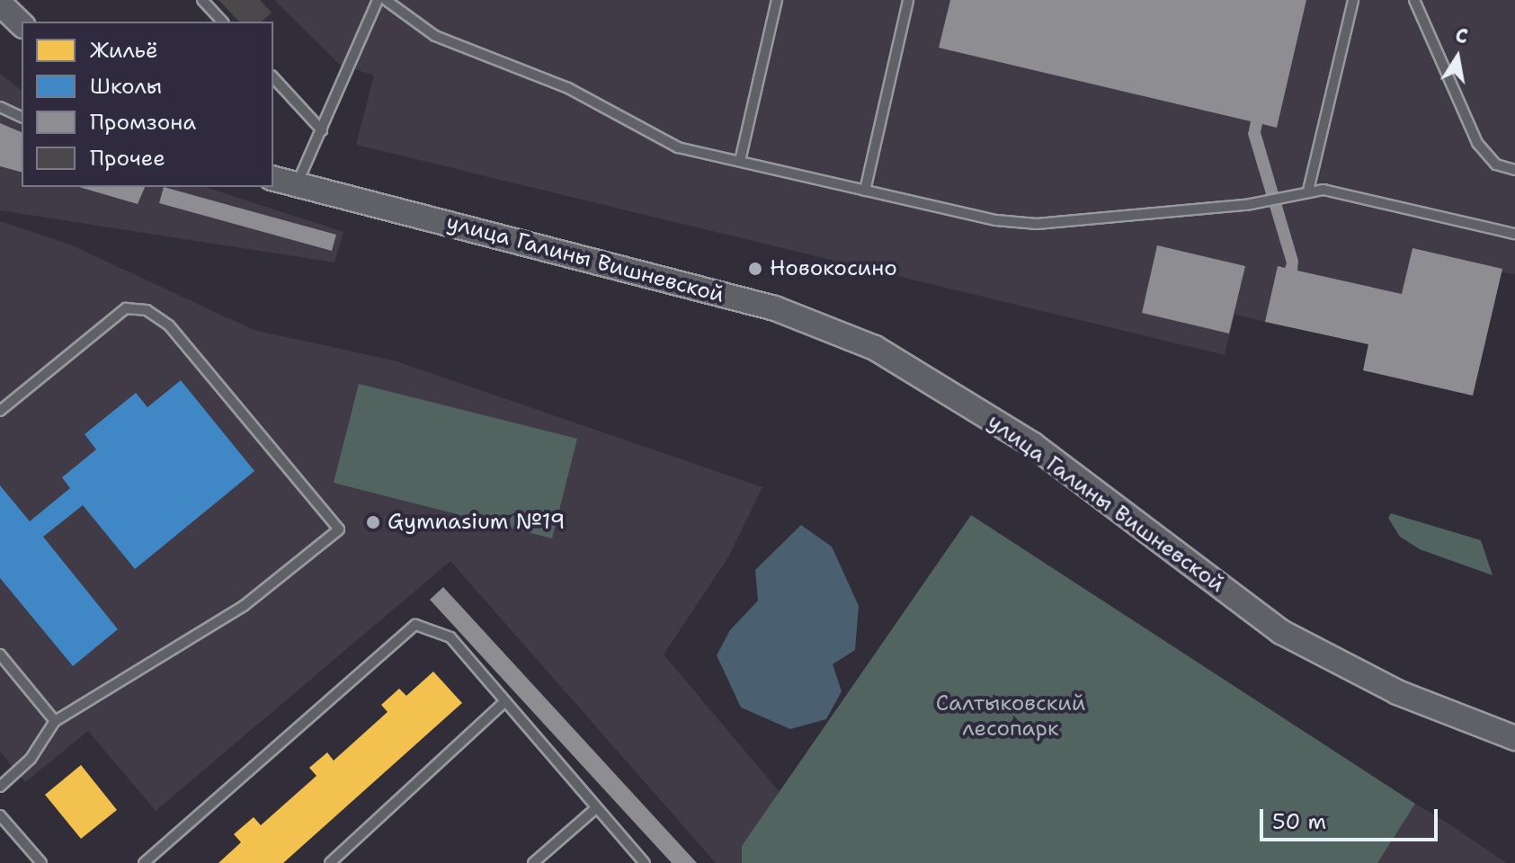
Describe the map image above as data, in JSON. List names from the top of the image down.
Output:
{
  "streets": {
    "street": ["улица Галины Вишневской"]
  },
  "parks": ["Салтыковский лесопарк"],
  "places": ["Новокосино", "Gymnasium №19"],
  "legend": [
    "Жильё",
    "Школы",
    "Промзона",
    "Прочее"
  ],
  "scale_bar": "50 m",
  "north": "top"
}
